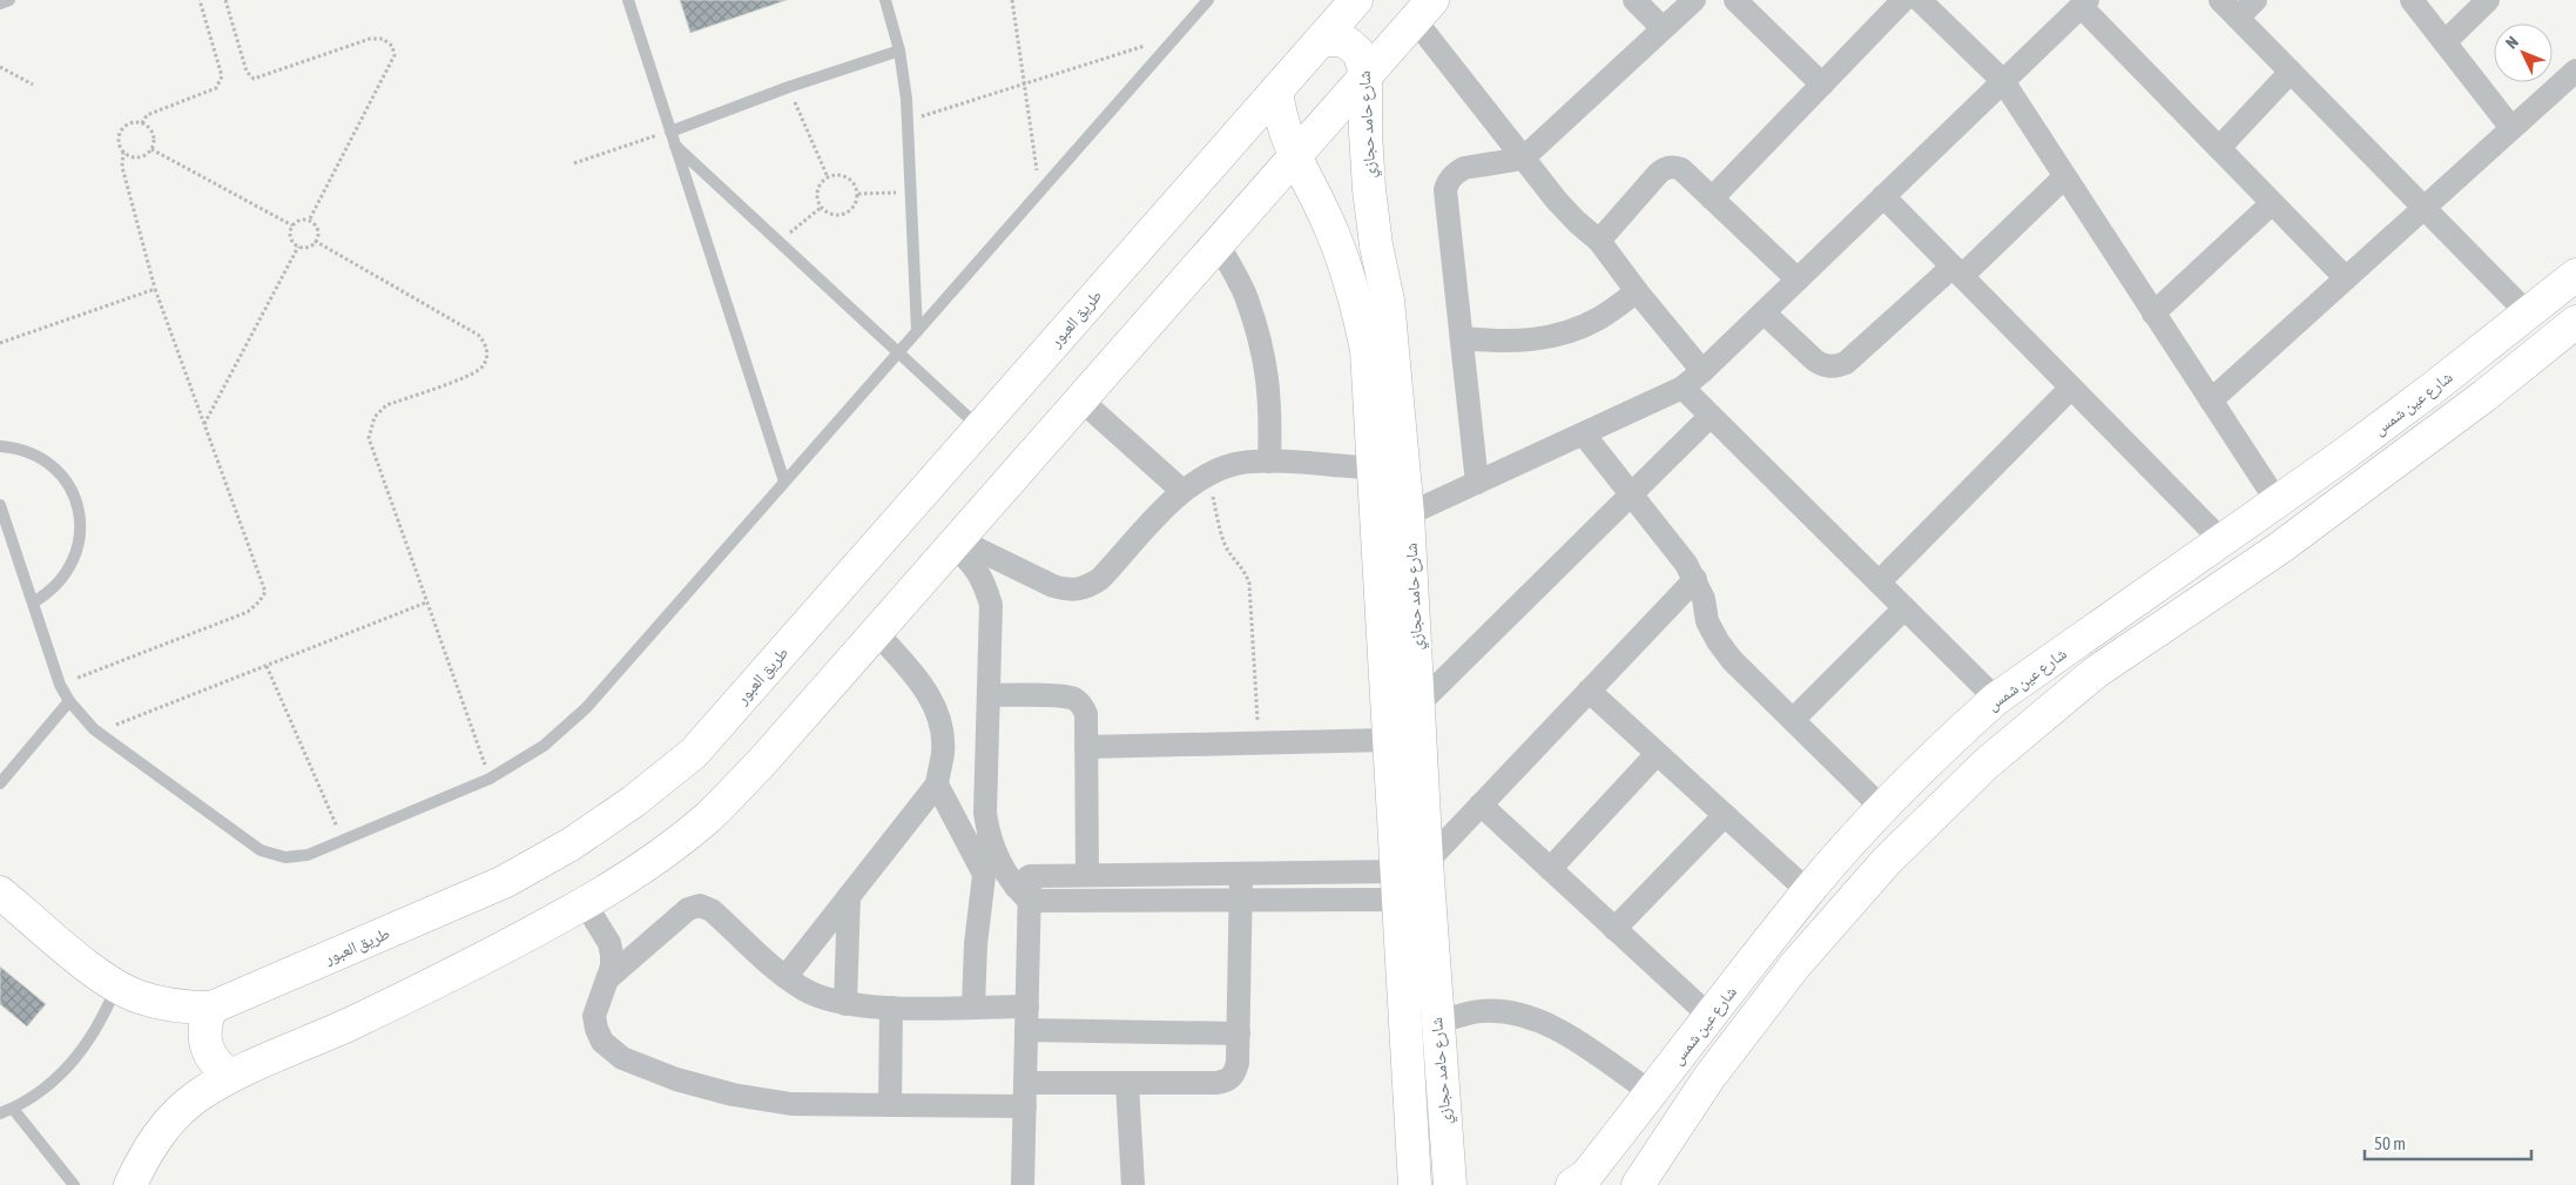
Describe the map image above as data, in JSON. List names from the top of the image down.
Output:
{
  "streets": {
    "street": ["شارع حامد حجازي", "طريق العبور", "شارع عين شمس"]
  },
  "crossings": [
    ["شارع حامد حجازي", "طريق العبور"]
  ],
  "scale_bar": "50 m",
  "north": "top left"
}
